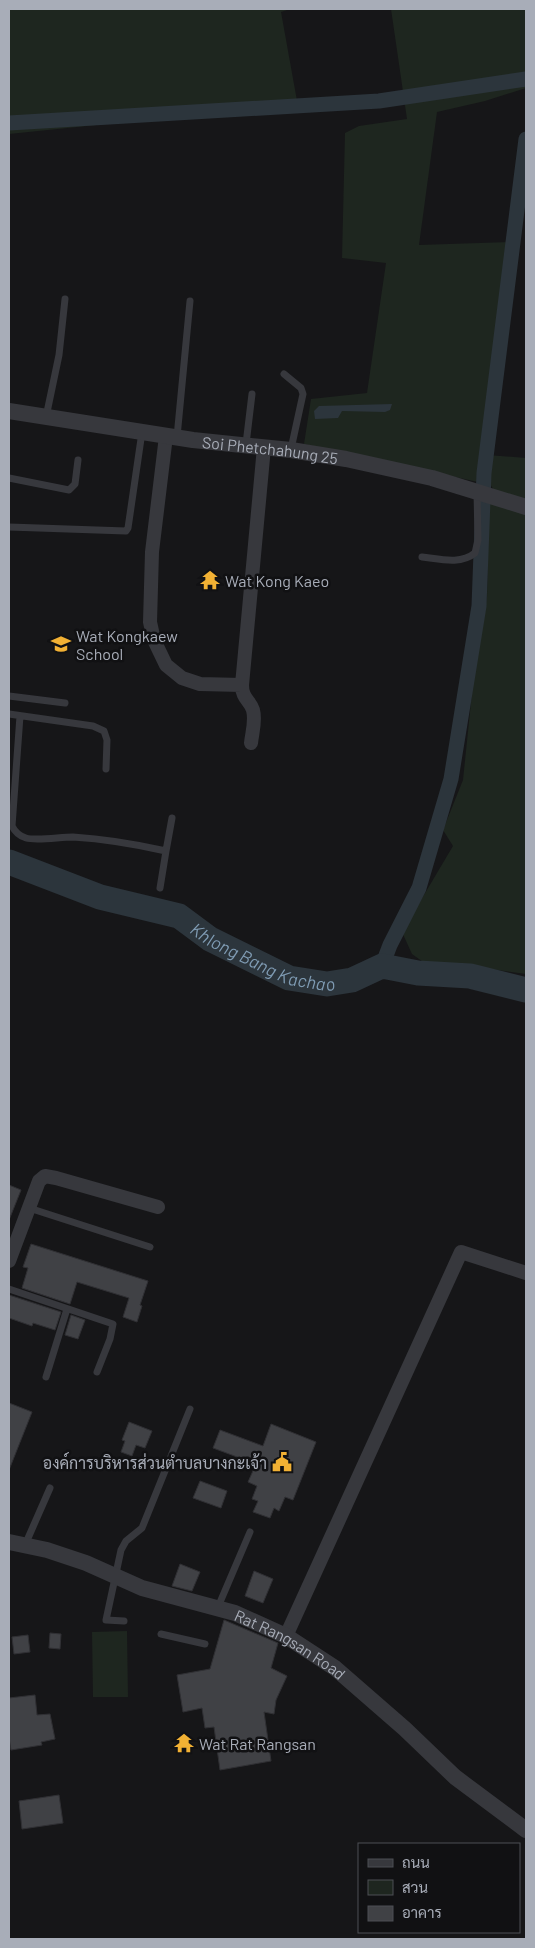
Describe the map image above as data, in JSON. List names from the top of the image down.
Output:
{
  "streets": {
    "street": ["Soi Phetchahung 25", "Rat Rangsan Road"]
  },
  "water": ["Khlong Bang Kachao"],
  "places": {
    "temple": ["Wat Kong Kaeo", "Wat Rat Rangsan"],
    "school or university": ["Wat Kongkaew School"],
    "public building": ["องค์การบริหารส่วนตำบลบางกะเจ้า"]
  },
  "legend": ["ถนน", "สวน", "อาคาร"]
}
